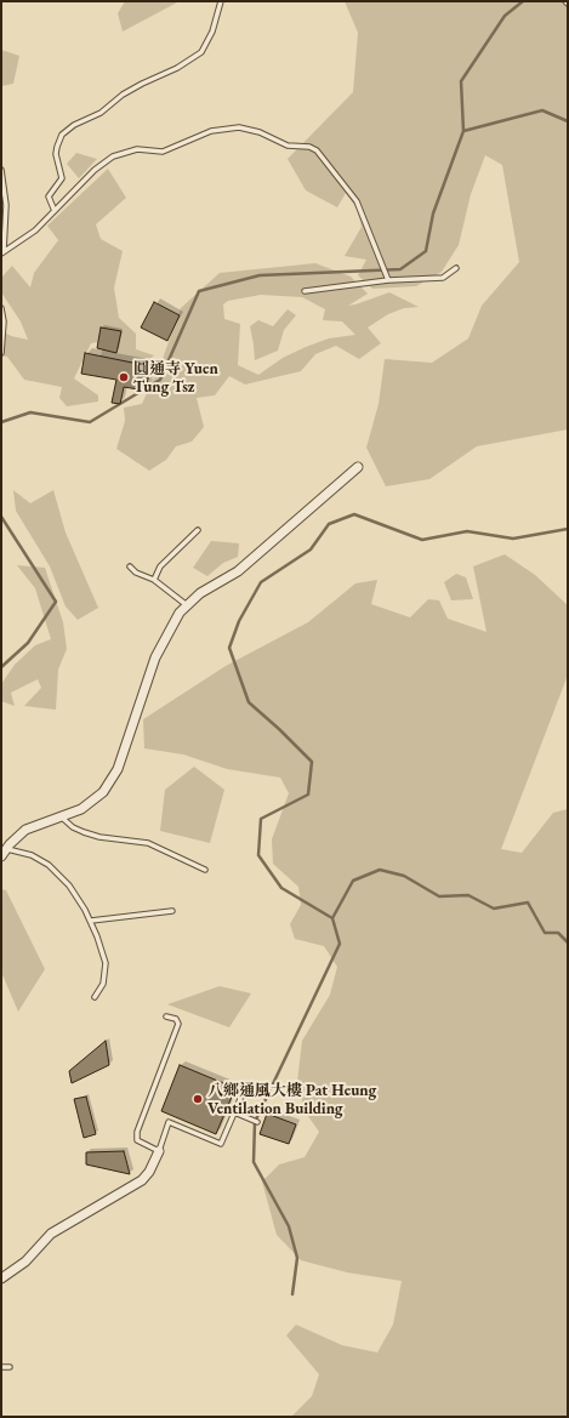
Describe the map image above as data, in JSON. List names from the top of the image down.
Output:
{
  "places": ["圓通寺 Yuen Tung Tsz", "八鄉通風大樓 Pat Heung Ventilation Building"]
}
